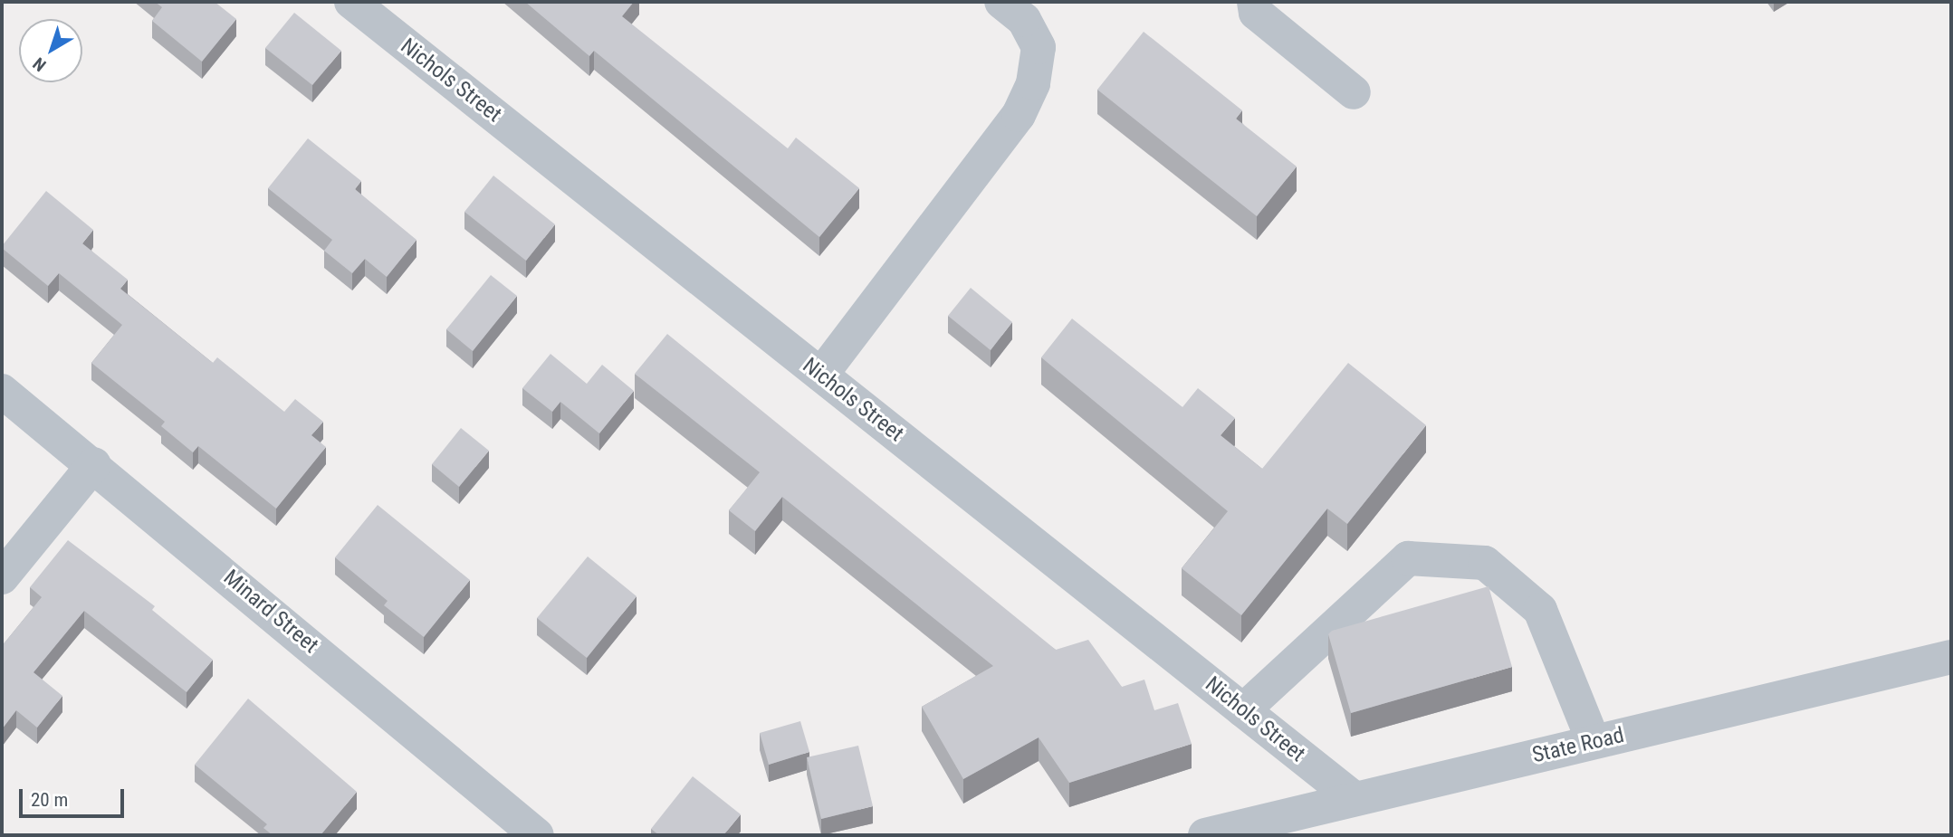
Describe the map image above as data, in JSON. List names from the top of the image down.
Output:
{
  "streets": {
    "street": ["Nichols Street", "Minard Street", "State Road"]
  },
  "crossings": [
    ["Nichols Street", "State Road"]
  ],
  "scale_bar": "20 m",
  "north": "bottom left"
}
